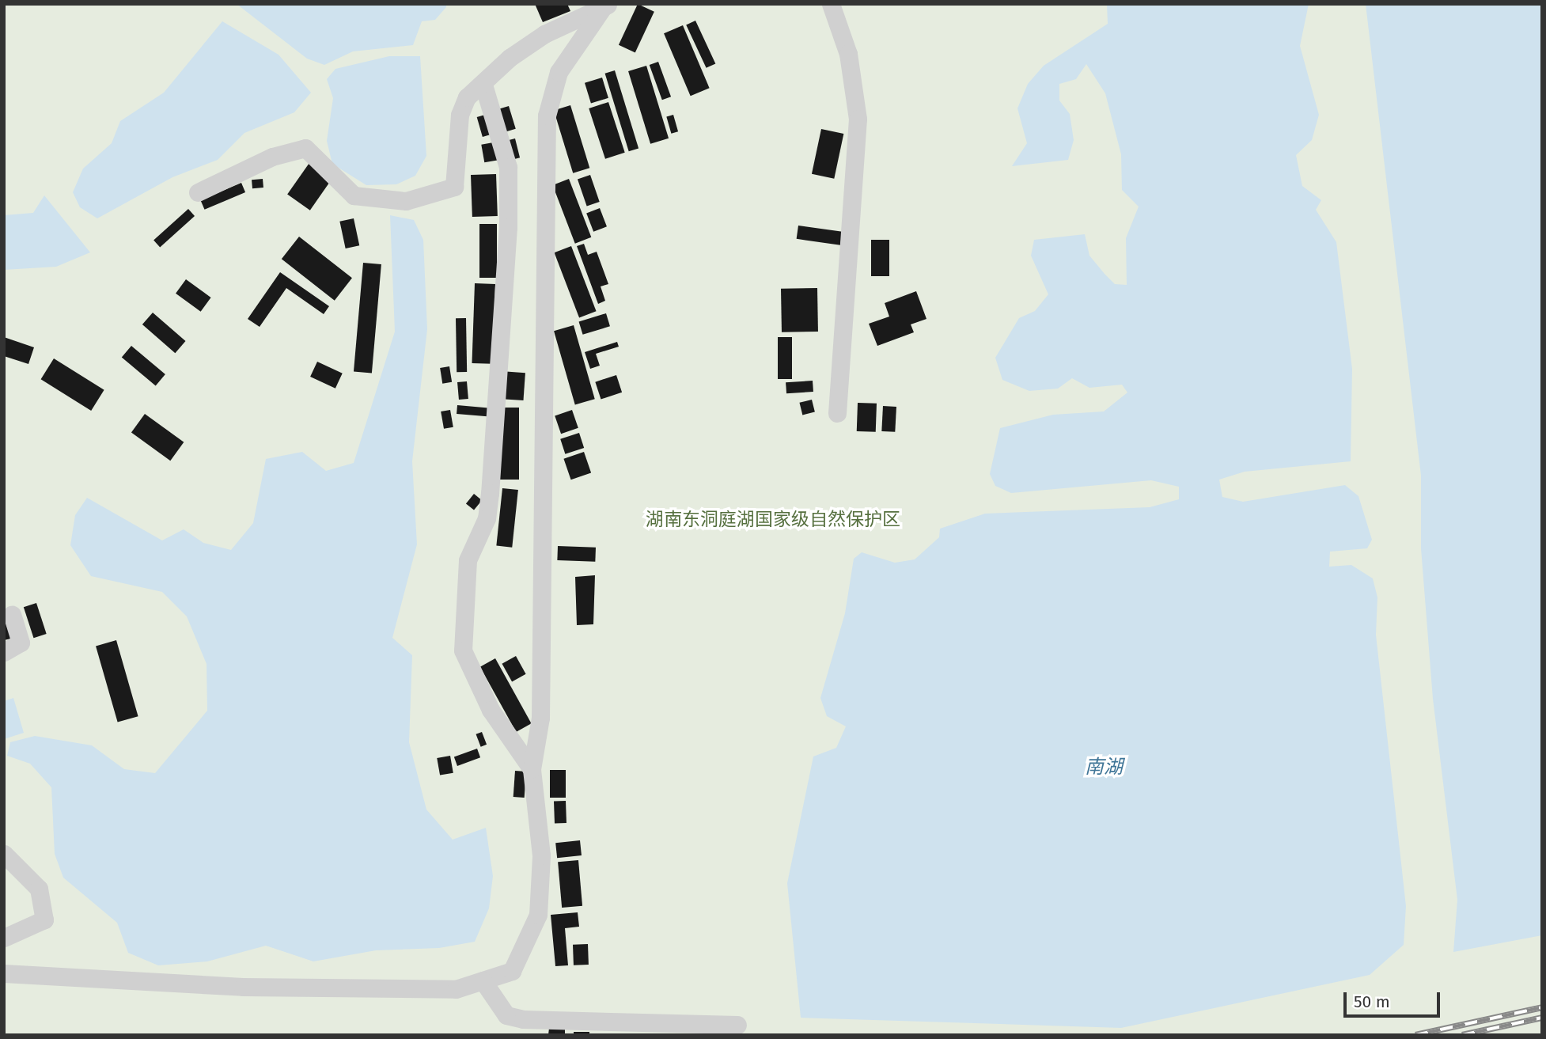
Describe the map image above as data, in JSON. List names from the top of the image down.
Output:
{
  "water": ["南湖"],
  "parks": ["湖南东洞庭湖国家级自然保护区"],
  "scale_bar": "50 m"
}
